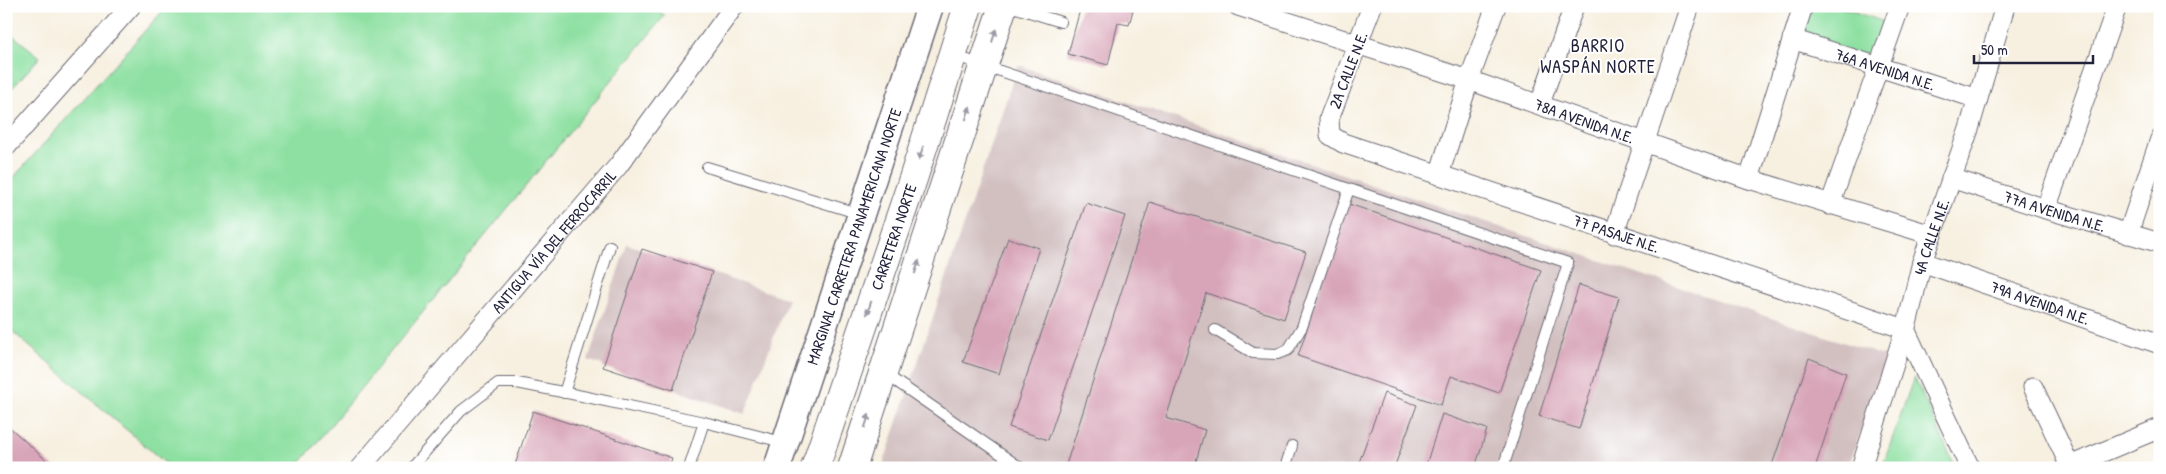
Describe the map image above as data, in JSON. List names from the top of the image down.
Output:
{
  "streets": {
    "highway": ["CARRETERA NORTE"],
    "street": [
      "76A AVENIDA N.E.",
      "2A CALLE N.E.",
      "78A AVENIDA N.E.",
      "77A AVENIDA N.E.",
      "77 PASAJE N.E.",
      "MARGINAL CARRETERA PANAMERICANA NORTE",
      "4A CALLE N.E.",
      "ANTIGUA VÍA DEL FERROCARRIL",
      "79A AVENIDA N.E."
    ]
  },
  "crossings": [
    ["76A AVENIDA N.E.", "4A CALLE N.E."],
    ["2A CALLE N.E.", "78A AVENIDA N.E."],
    ["2A CALLE N.E.", "77 PASAJE N.E."],
    ["78A AVENIDA N.E.", "4A CALLE N.E."],
    ["77A AVENIDA N.E.", "4A CALLE N.E."],
    ["77 PASAJE N.E.", "4A CALLE N.E."],
    ["4A CALLE N.E.", "79A AVENIDA N.E."]
  ],
  "districts": ["BARRIO WASPÁN NORTE"],
  "scale_bar": "50 m"
}
